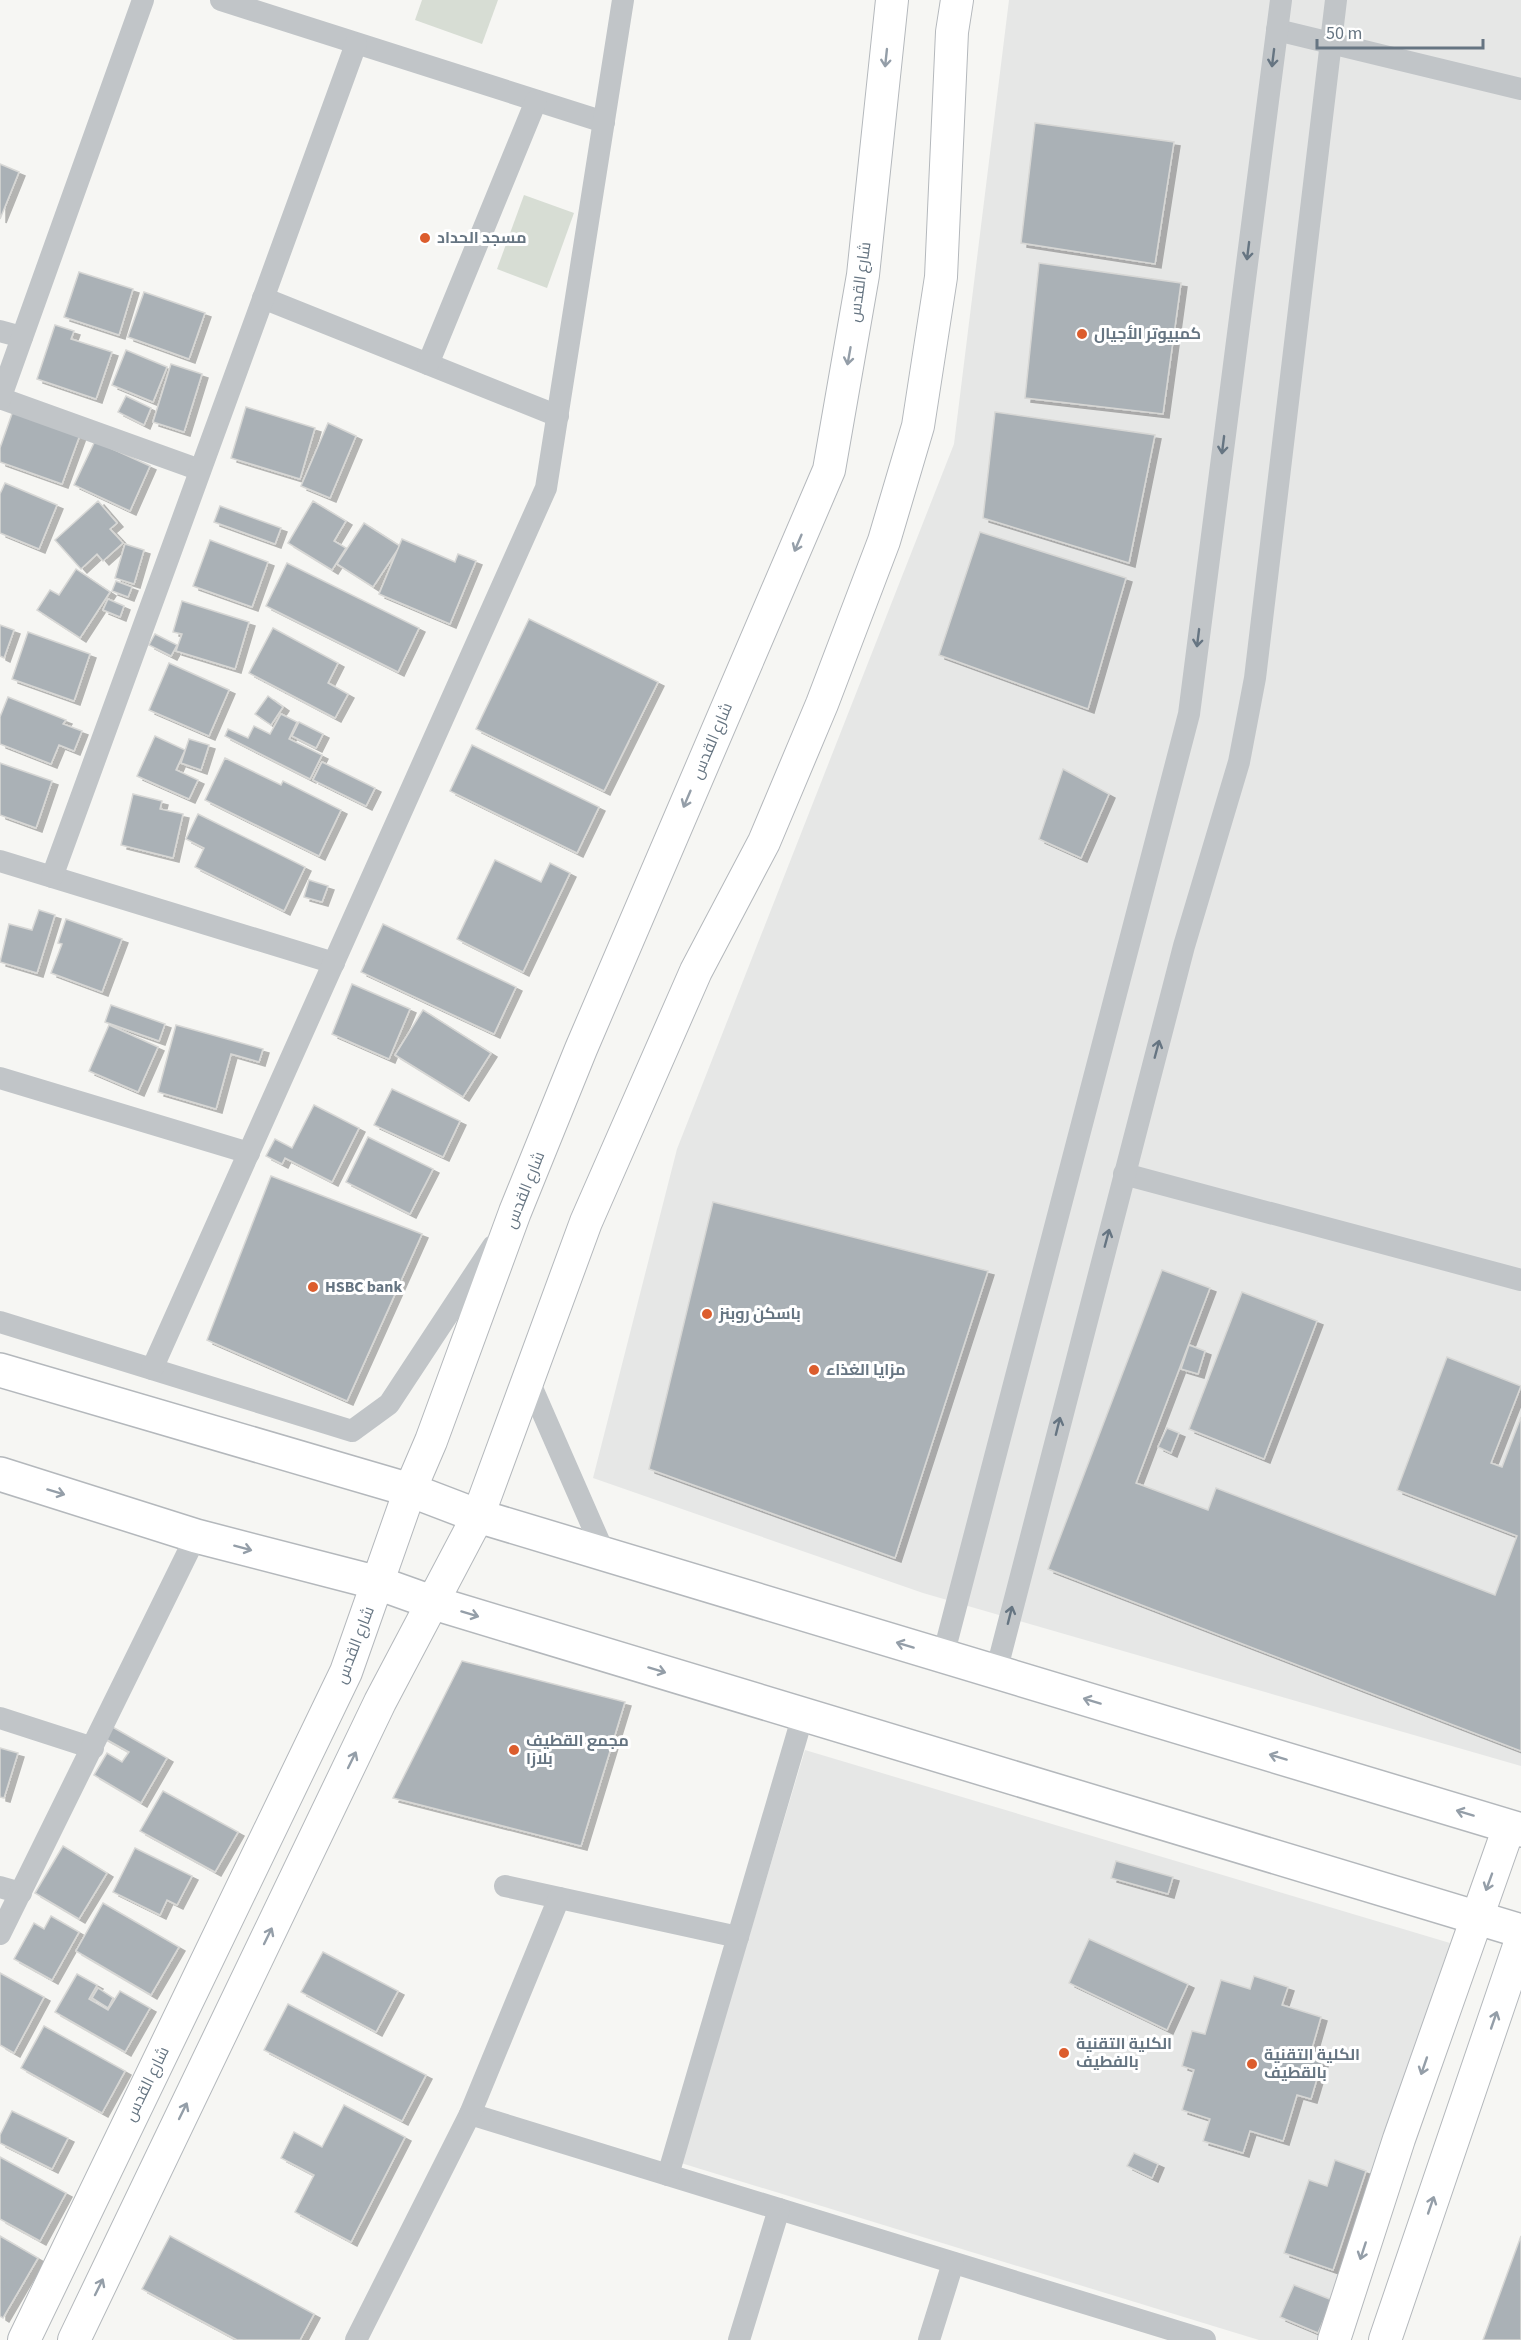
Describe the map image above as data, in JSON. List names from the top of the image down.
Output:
{
  "streets": {
    "main road": ["شارع القدس"]
  },
  "places": [
    "مسجد الحداد",
    "كمبيوتر الأجيال",
    "HSBC bank",
    "باسكن روبنز",
    "مزايا الغذاء",
    "مجمع القطيف بلازا",
    "الكلية التقنية بالفطيف",
    "الكلية التقنية بالقطيف"
  ],
  "scale_bar": "50 m"
}
